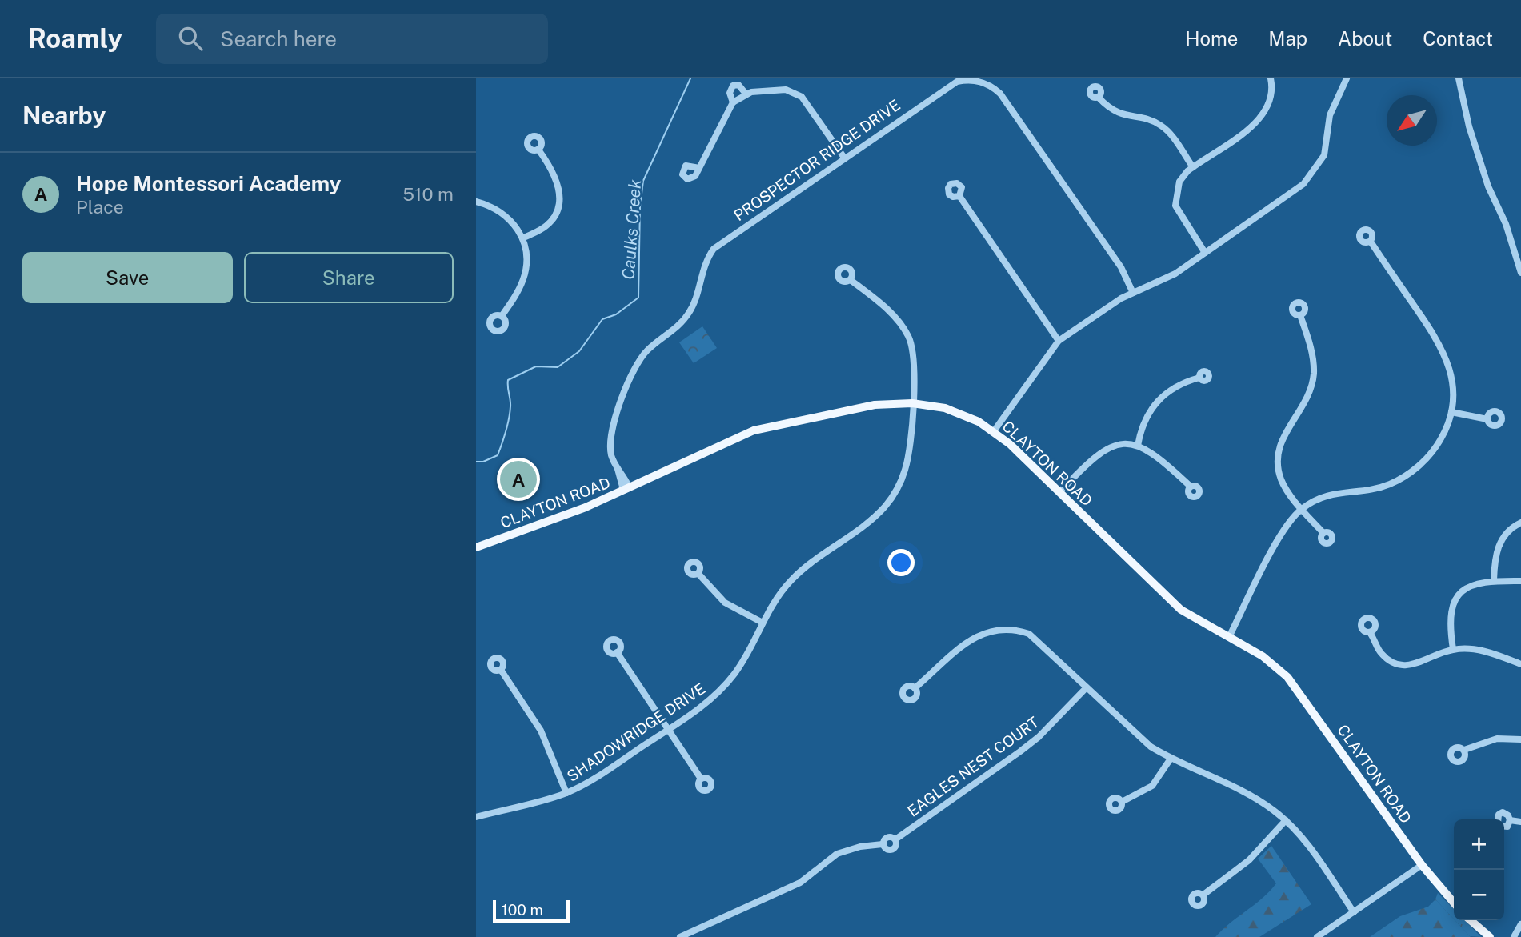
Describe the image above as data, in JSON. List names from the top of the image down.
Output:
{
  "streets": {
    "main road": ["CLAYTON ROAD"],
    "street": ["PROSPECTOR RIDGE DRIVE", "SHADOWRIDGE DRIVE", "EAGLES NEST COURT"]
  },
  "crossings": [
    ["PROSPECTOR RIDGE DRIVE", "CLAYTON ROAD"],
    ["CLAYTON ROAD", "SHADOWRIDGE DRIVE"]
  ],
  "water": ["Caulks Creek"],
  "scale_bar": "100 m",
  "north": "bottom left",
  "page": {
    "header": "Roamly",
    "search": "Search here",
    "nav": [
      "Home",
      "Map",
      "About",
      "Contact"
    ],
    "heading": "Nearby",
    "list": [
      {
        "mark": "A",
        "name": "Hope Montessori Academy",
        "note": "Place",
        "value": "510 m"
      }
    ],
    "buttons": ["Save", "Share"],
    "pins": "A",
    "map_buttons": ["+", "−"],
    "scale": "100 m"
  }
}
